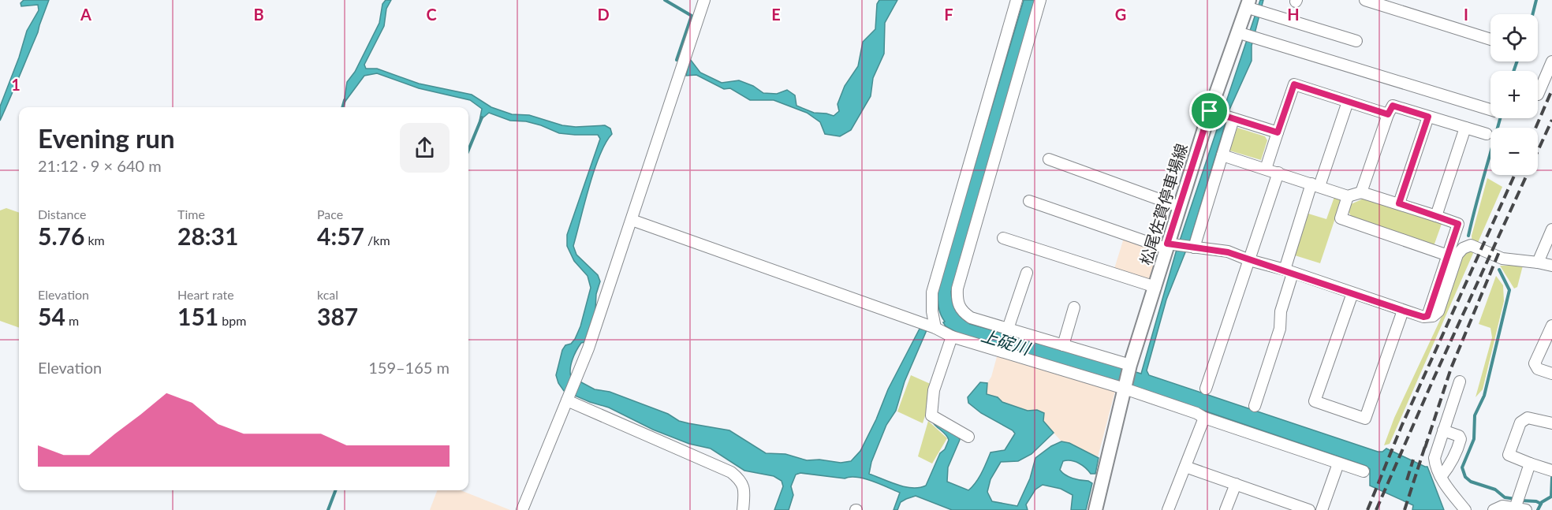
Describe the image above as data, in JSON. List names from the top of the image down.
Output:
{
  "streets": {
    "main road": ["松尾佐賀停車場線"]
  },
  "water": ["上碇川"],
  "page": {
    "map_buttons": ["+", "−"],
    "heading": ["Evening run", "21:12 · 9 × 640 m"],
    "stats": [
      ["Distance", "5.76 km"],
      ["Time", "28:31"],
      ["Pace", "4:57 /km"],
      ["Elevation", "54 m"],
      ["Heart rate", "151 bpm"],
      ["kcal", "387"]
    ],
    "chart": ["Elevation", "159–165 m"]
  },
  "grid": {
    "columns": [
      "A",
      "B",
      "C",
      "D",
      "E",
      "F",
      "G",
      "H",
      "I"
    ],
    "rows": ["1"]
  }
}
